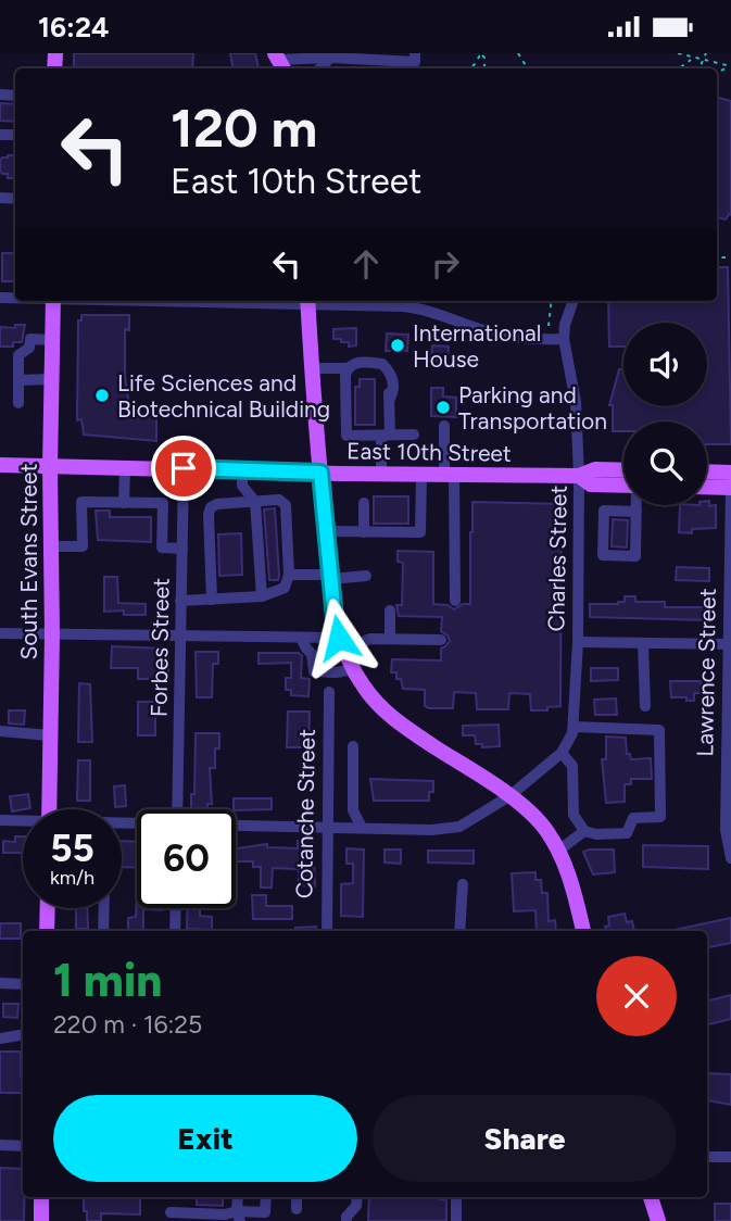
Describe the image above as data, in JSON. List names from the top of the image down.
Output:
{
  "streets": {
    "main road": ["East 10th Street", "South Evans Street"],
    "street": [
      "Charles Street",
      "Forbes Street",
      "Lawrence Street",
      "Cotanche Street"
    ]
  },
  "crossings": [
    ["East 10th Street", "Charles Street"],
    ["East 10th Street", "South Evans Street"],
    ["East 10th Street", "Forbes Street"],
    ["Charles Street", "Cotanche Street"]
  ],
  "places": ["International House", "Life Sciences and Biotechnical Building", "Parking and Transportation"],
  "page": {
    "status": "16:24",
    "turn": ["120 m", "East 10th Street"],
    "speed": "55 km/h",
    "limit": "60",
    "heading": ["1 min", "220 m · 16:25"],
    "buttons": ["Exit", "Share"]
  }
}
